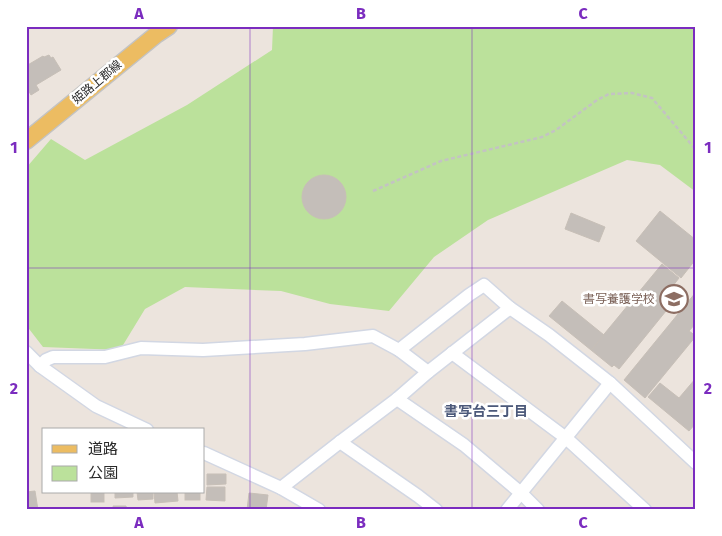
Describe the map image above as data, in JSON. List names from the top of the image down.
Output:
{
  "streets": {
    "main road": ["姫路上郡線"]
  },
  "districts": ["書写台三丁目"],
  "places": {
    "school or university": ["書写養護学校"]
  },
  "legend": ["道路", "公園"],
  "grid": {
    "columns": ["A", "B", "C"],
    "rows": ["1", "2"]
  }
}
